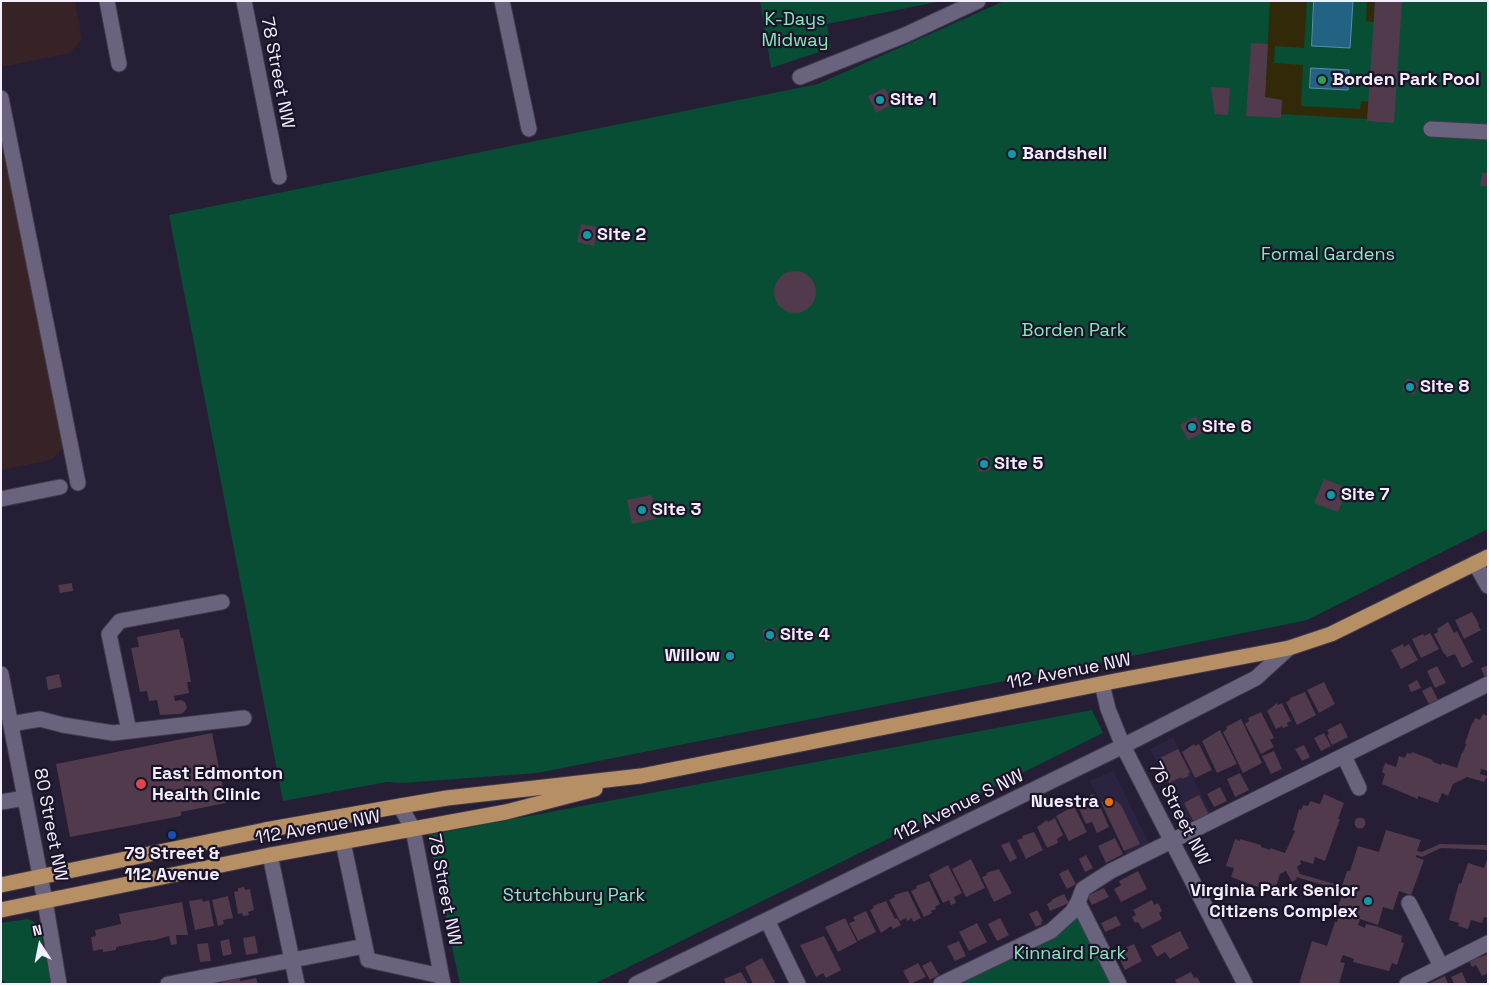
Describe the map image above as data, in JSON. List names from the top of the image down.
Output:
{
  "streets": {
    "main road": ["112 Avenue NW"],
    "street": [
      "78 Street NW",
      "112 Avenue S NW",
      "76 Street NW",
      "80 Street NW"
    ]
  },
  "crossings": [
    ["78 Street NW", "112 Avenue NW"],
    ["112 Avenue NW", "112 Avenue S NW"],
    ["112 Avenue NW", "76 Street NW"],
    ["112 Avenue NW", "80 Street NW"],
    ["112 Avenue S NW", "76 Street NW"]
  ],
  "parks": [
    "K-Days Midway",
    "Formal Gardens",
    "Borden Park",
    "Stutchbury Park",
    "Kinnaird Park"
  ],
  "places": [
    "Borden Park Pool",
    "Site 1",
    "Bandshell",
    "Site 2",
    "Site 8",
    "Site 6",
    "Site 5",
    "Site 7",
    "Site 3",
    "Site 4",
    "Willow",
    "East Edmonton Health Clinic",
    "Nuestra",
    "79 Street & 112 Avenue",
    "Virginia Park Senior Citizens Complex"
  ],
  "north": "top"
}
